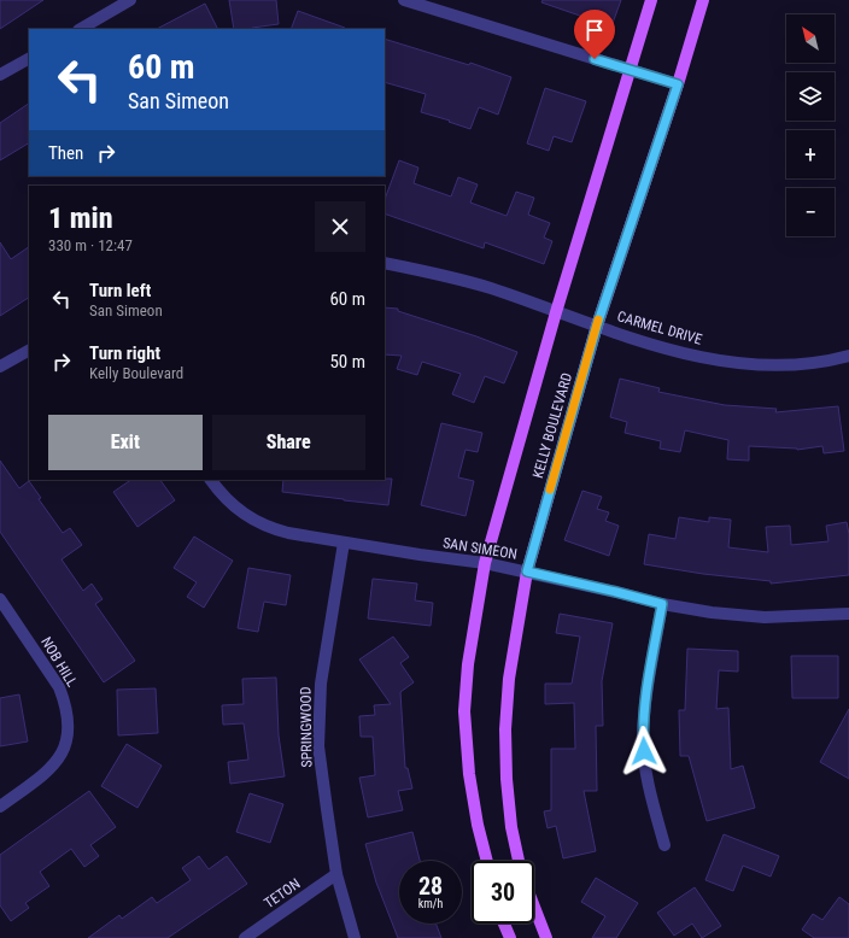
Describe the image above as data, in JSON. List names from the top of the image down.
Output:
{
  "streets": {
    "main road": ["KELLY BOULEVARD"],
    "street": [
      "CARMEL DRIVE",
      "SAN SIMEON",
      "NOB HILL",
      "SPRINGWOOD",
      "TETON"
    ]
  },
  "crossings": [
    ["CARMEL DRIVE", "KELLY BOULEVARD"],
    ["KELLY BOULEVARD", "SAN SIMEON"],
    ["SAN SIMEON", "SPRINGWOOD"],
    ["SPRINGWOOD", "TETON"]
  ],
  "north": "top left",
  "page": {
    "map_buttons": ["+", "−"],
    "turn": ["60 m", "San Simeon"],
    "then": "Then",
    "heading": ["1 min", "330 m · 12:47"],
    "list": [
      {
        "name": "Turn left",
        "note": "San Simeon",
        "value": "60 m"
      },
      {
        "name": "Turn right",
        "note": "Kelly Boulevard",
        "value": "50 m"
      }
    ],
    "buttons": ["Exit", "Share"],
    "speed": "28 km/h",
    "limit": "30"
  }
}
